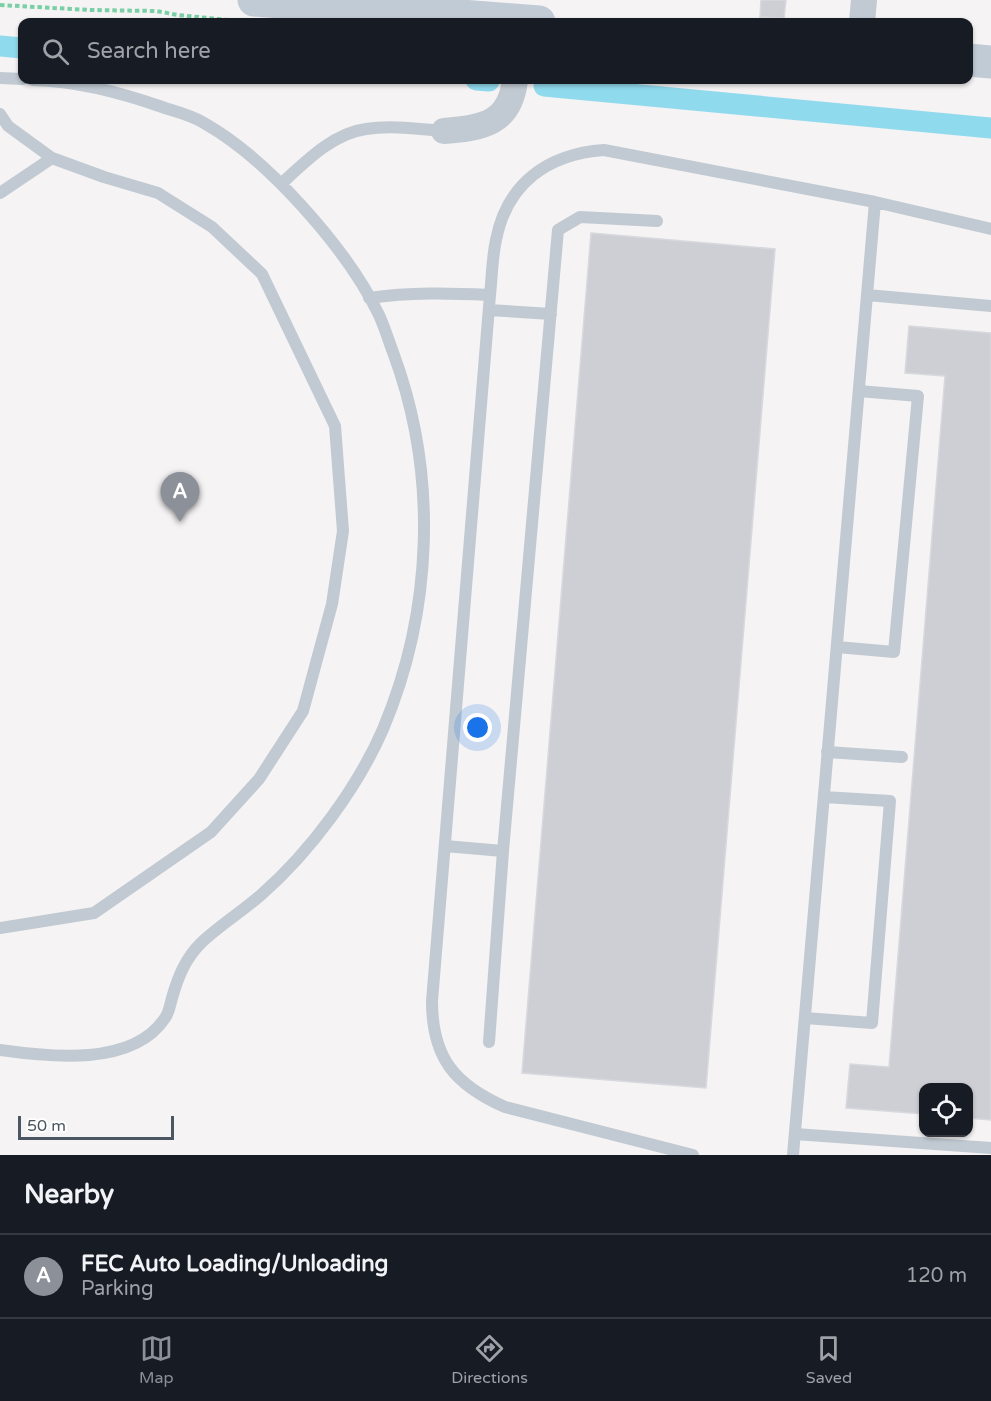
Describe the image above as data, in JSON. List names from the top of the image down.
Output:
{
  "scale_bar": "50 m",
  "page": {
    "search": "Search here",
    "pins": "A",
    "scale": "50 m",
    "heading": "Nearby",
    "list": [
      {
        "mark": "A",
        "name": "FEC Auto Loading/Unloading",
        "note": "Parking",
        "value": "120 m"
      }
    ],
    "nav": ["Map", "Directions", "Saved"]
  }
}
